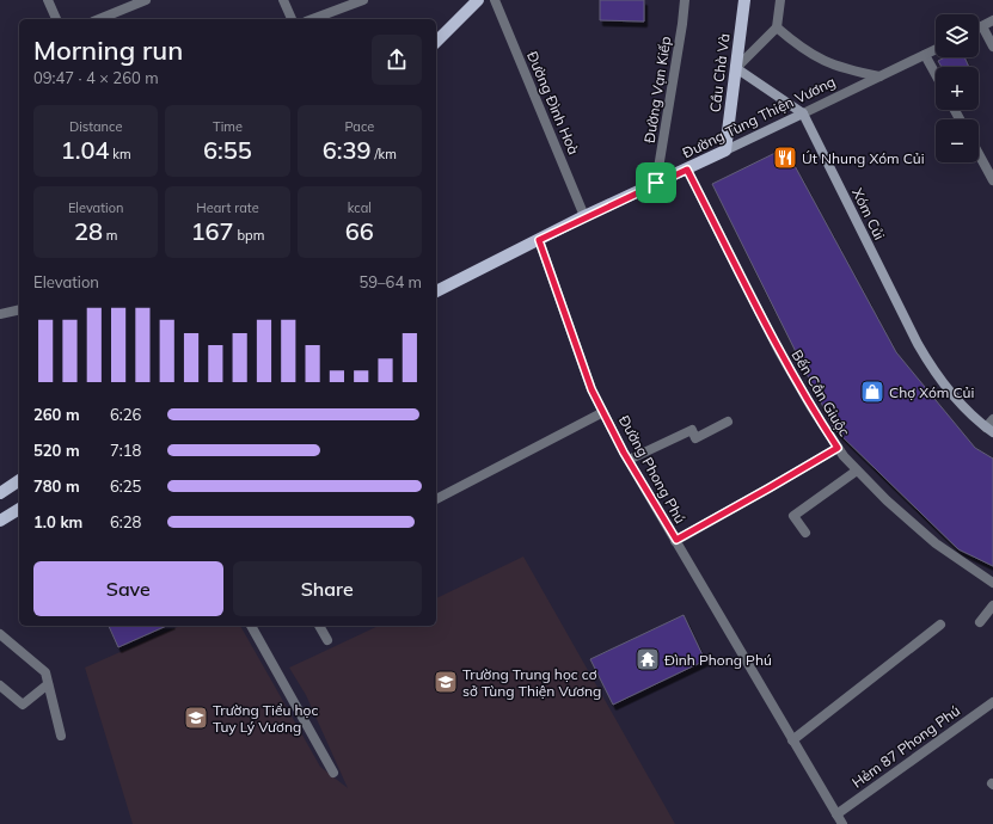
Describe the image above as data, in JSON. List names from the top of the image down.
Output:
{
  "streets": {
    "main road": ["Cầu Chà Và", "Đường Tùng Thiện Vương", "Xóm Củi"],
    "street": [
      "Đường Vạn Kiếp",
      "Đường Đình Hoà",
      "Bến Cần Giuộc",
      "Đường Phong Phú",
      "Hẻm 87 Phong Phú"
    ]
  },
  "crossings": [
    ["Cầu Chà Và", "Đường Tùng Thiện Vương"],
    ["Cầu Chà Và", "Xóm Củi"],
    ["Đường Vạn Kiếp", "Đường Tùng Thiện Vương"],
    ["Đường Đình Hoà", "Đường Tùng Thiện Vương"],
    ["Đường Tùng Thiện Vương", "Xóm Củi"],
    ["Đường Tùng Thiện Vương", "Bến Cần Giuộc"],
    ["Đường Tùng Thiện Vương", "Đường Phong Phú"],
    ["Đường Phong Phú", "Hẻm 87 Phong Phú"]
  ],
  "places": {
    "restaurant": ["Út Nhung Xóm Củi"],
    "shop": ["Chợ Xóm Củi"],
    "temple": ["Đình Phong Phú"],
    "school or university": ["Trường Trung học cơ sở Tùng Thiện Vương", "Trường Tiểu học Tuy Lý Vương"]
  },
  "page": {
    "map_buttons": ["+", "−"],
    "heading": ["Morning run", "09:47 · 4 × 260 m"],
    "stats": [
      ["Distance", "1.04 km"],
      ["Time", "6:55"],
      ["Pace", "6:39 /km"],
      ["Elevation", "28 m"],
      ["Heart rate", "167 bpm"],
      ["kcal", "66"]
    ],
    "chart": ["Elevation", "59–64 m"],
    "list": [
      {
        "name": "260 m",
        "note": "6:26"
      },
      {
        "name": "520 m",
        "note": "7:18"
      },
      {
        "name": "780 m",
        "note": "6:25"
      },
      {
        "name": "1.0 km",
        "note": "6:28"
      }
    ],
    "buttons": ["Save", "Share"]
  }
}
